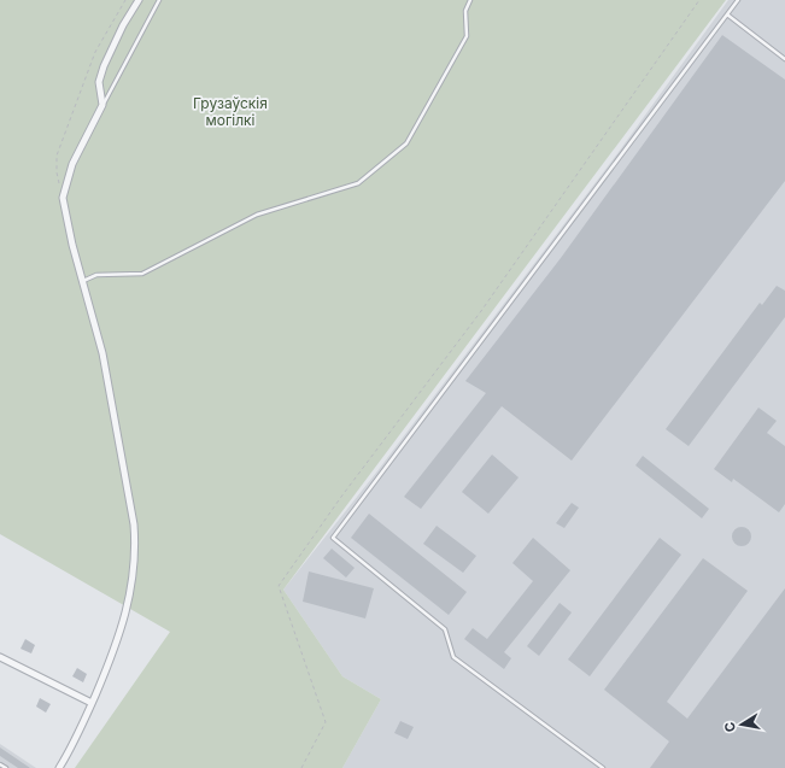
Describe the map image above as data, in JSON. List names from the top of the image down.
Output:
{
  "parks": ["Грузаўскія могілкі"],
  "north": "left"
}
